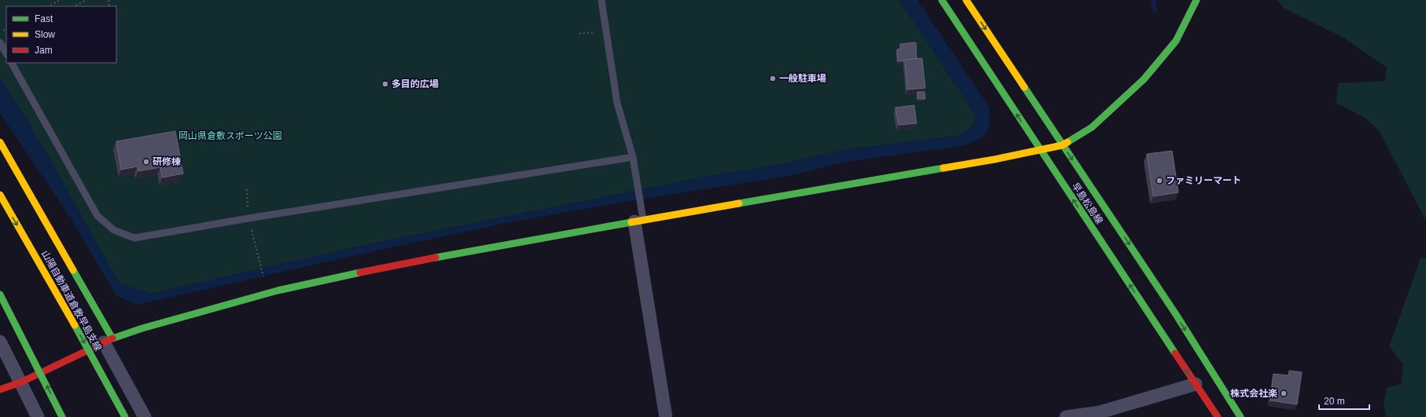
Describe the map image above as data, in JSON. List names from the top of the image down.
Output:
{
  "streets": {
    "main road": ["早島松島線", "山陽自動車道倉敷早島支線"]
  },
  "parks": ["岡山県倉敷スポーツ公園"],
  "places": [
    "一般駐車場",
    "多目的広場",
    "研修棟",
    "ファミリーマート",
    "株式会社楽"
  ],
  "legend": ["Fast", "Slow", "Jam"],
  "scale_bar": "20 m"
}
